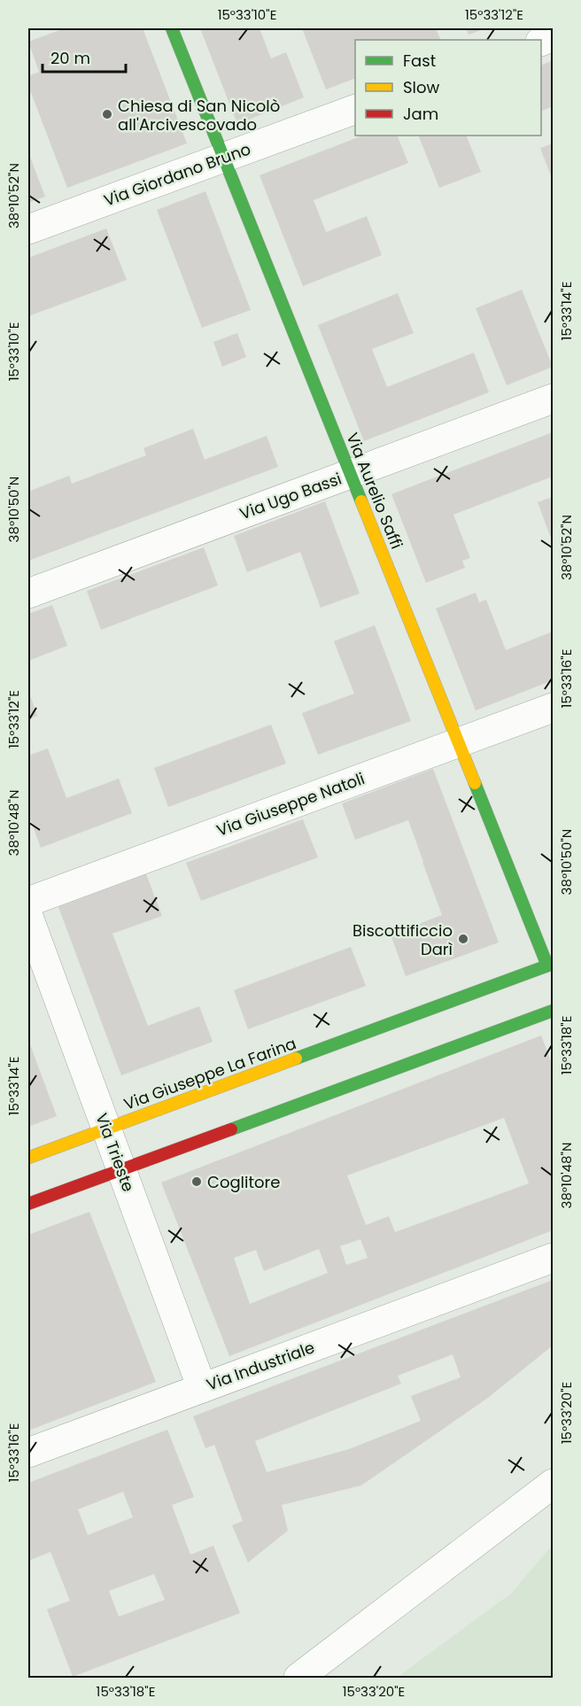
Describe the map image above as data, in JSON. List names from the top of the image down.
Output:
{
  "streets": {
    "main road": ["Via Aurelio Saffi", "Via Giuseppe La Farina"],
    "street": [
      "Via Giordano Bruno",
      "Via Ugo Bassi",
      "Via Giuseppe Natoli",
      "Via Trieste",
      "Via Industriale"
    ]
  },
  "crossings": [
    ["Via Giordano Bruno", "Via Aurelio Saffi"],
    ["Via Aurelio Saffi", "Via Ugo Bassi"],
    ["Via Aurelio Saffi", "Via Giuseppe Natoli"],
    ["Via Aurelio Saffi", "Via Giuseppe La Farina"],
    ["Via Giuseppe La Farina", "Via Trieste"],
    ["Via Trieste", "Via Industriale"]
  ],
  "places": ["Chiesa di San Nicolò all'Arcivescovado", "Biscottificcio Darì", "Coglitore"],
  "legend": ["Fast", "Slow", "Jam"],
  "scale_bar": "20 m",
  "coordinates": [
    "15°33'10\"E",
    "15°33'12\"E",
    "38°10'52\"N",
    "15°33'14\"E",
    "38°10'50\"N",
    "15°33'16\"E",
    "38°10'48\"N",
    "15°33'18\"E",
    "15°33'20\"E"
  ]
}
